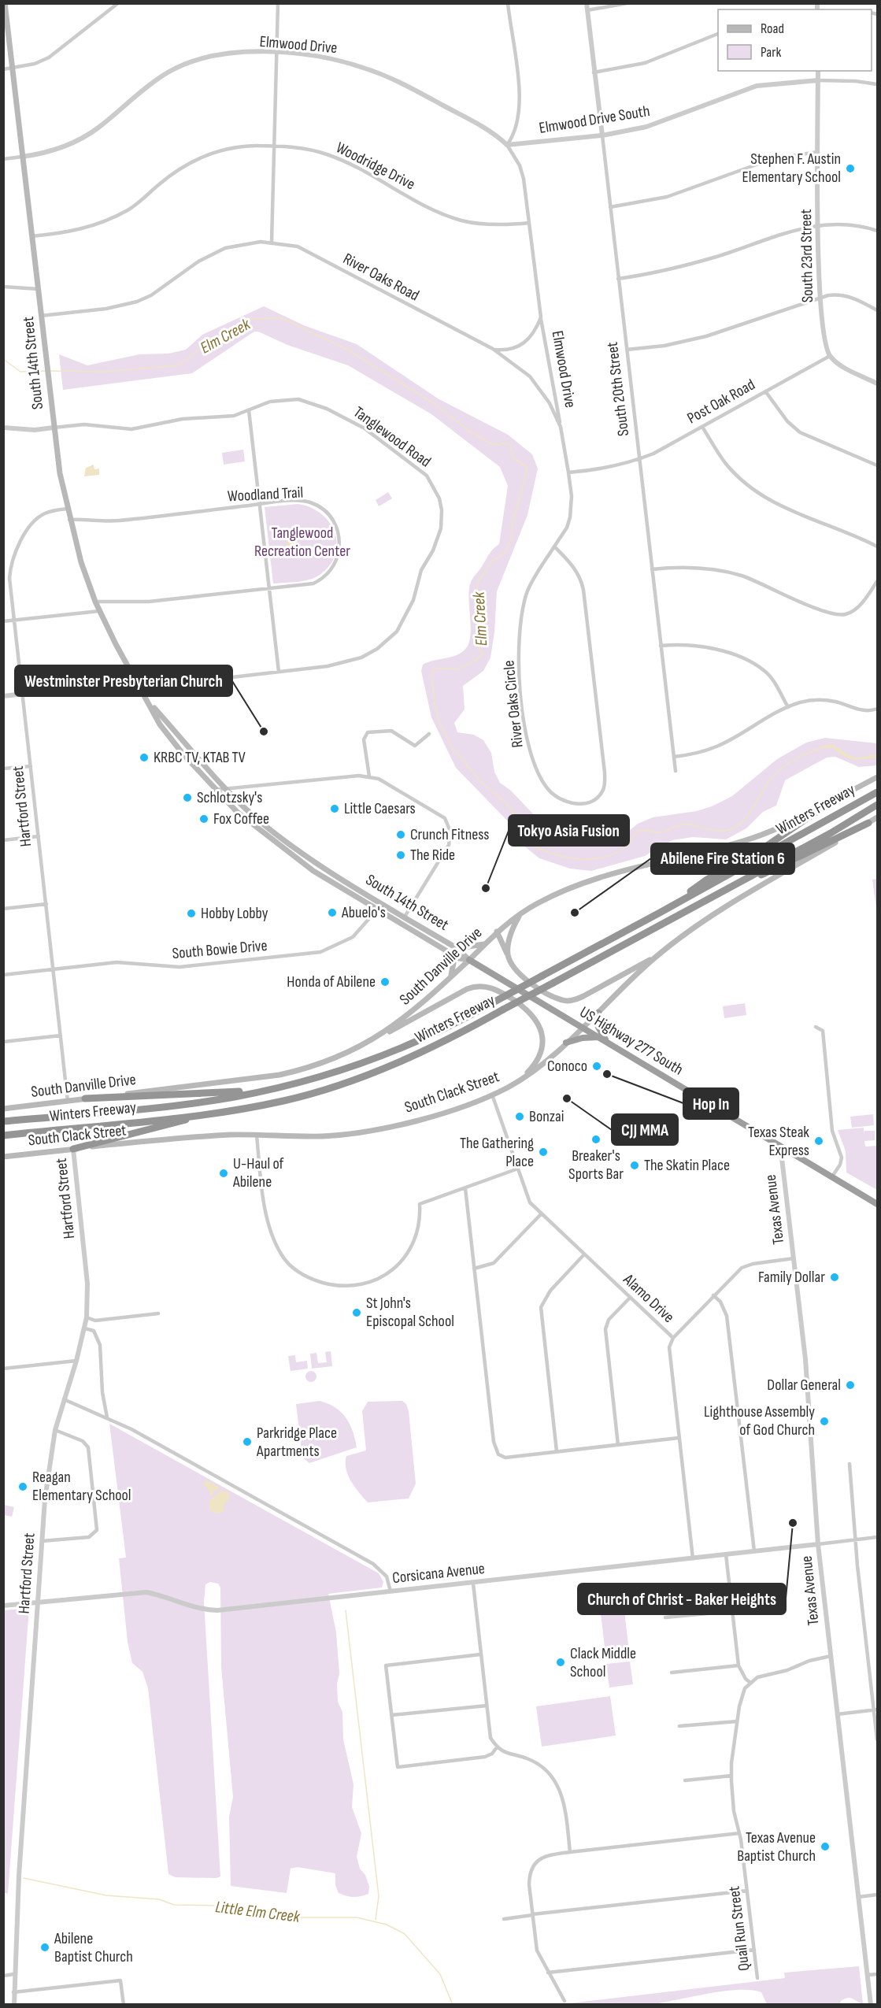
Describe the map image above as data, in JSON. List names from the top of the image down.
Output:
{
  "streets": {
    "highway": ["Winters Freeway", "US Highway 277 South"],
    "main road": ["South 14th Street", "South Danville Drive", "South Clack Street"],
    "street": [
      "Elmwood Drive",
      "Elmwood Drive South",
      "Woodridge Drive",
      "South 23rd Street",
      "River Oaks Road",
      "South 20th Street",
      "Post Oak Road",
      "Tanglewood Road",
      "Woodland Trail",
      "River Oaks Circle",
      "Hartford Street",
      "South Bowie Drive",
      "Texas Avenue",
      "Alamo Drive",
      "Corsicana Avenue",
      "Quail Run Street"
    ]
  },
  "crossings": [
    ["Elmwood Drive", "Elmwood Drive South"],
    ["Elmwood Drive", "Woodridge Drive"],
    ["Elmwood Drive", "River Oaks Road"],
    ["Elmwood Drive", "South 14th Street"],
    ["Elmwood Drive South", "South 23rd Street"],
    ["Elmwood Drive South", "South 20th Street"],
    ["Woodridge Drive", "South 14th Street"],
    ["South 23rd Street", "Post Oak Road"],
    ["River Oaks Road", "South 14th Street"],
    ["River Oaks Road", "Post Oak Road"],
    ["River Oaks Road", "River Oaks Circle"],
    ["South 14th Street", "Tanglewood Road"],
    ["South 14th Street", "Woodland Trail"],
    ["South 14th Street", "Hartford Street"],
    ["South 14th Street", "South Bowie Drive"],
    ["South 14th Street", "South Danville Drive"],
    ["South 14th Street", "US Highway 277 South"],
    ["South 20th Street", "Post Oak Road"],
    ["Hartford Street", "South Bowie Drive"],
    ["Hartford Street", "South Danville Drive"],
    ["Hartford Street", "South Clack Street"],
    ["Hartford Street", "Corsicana Avenue"],
    ["South Danville Drive", "US Highway 277 South"],
    ["US Highway 277 South", "South Clack Street"],
    ["US Highway 277 South", "Texas Avenue"],
    ["South Clack Street", "Alamo Drive"],
    ["Texas Avenue", "Corsicana Avenue"],
    ["Alamo Drive", "Corsicana Avenue"]
  ],
  "water": ["Elm Creek", "Little Elm Creek"],
  "parks": ["Tanglewood Recreation Center"],
  "places": [
    "Stephen F. Austin Elementary School",
    "Westminster Presbyterian Church",
    "KRBC TV, KTAB TV",
    "Schlotzsky's",
    "Little Caesars",
    "Fox Coffee",
    "Crunch Fitness",
    "The Ride",
    "Tokyo Asia Fusion",
    "Abuelo's",
    "Abilene Fire Station 6",
    "Hobby Lobby",
    "Honda of Abilene",
    "Conoco",
    "Hop In",
    "CJJ MMA",
    "Bonzai",
    "Breaker's Sports Bar",
    "Texas Steak Express",
    "The Gathering Place",
    "The Skatin Place",
    "U-Haul of Abilene",
    "Family Dollar",
    "St John's Episcopal School",
    "Dollar General",
    "Lighthouse Assembly of God Church",
    "Parkridge Place Apartments",
    "Reagan Elementary School",
    "Church of Christ - Baker Heights",
    "Clack Middle School",
    "Texas Avenue Baptist Church",
    "Abilene Baptist Church"
  ],
  "legend": ["Road", "Park"]
}
